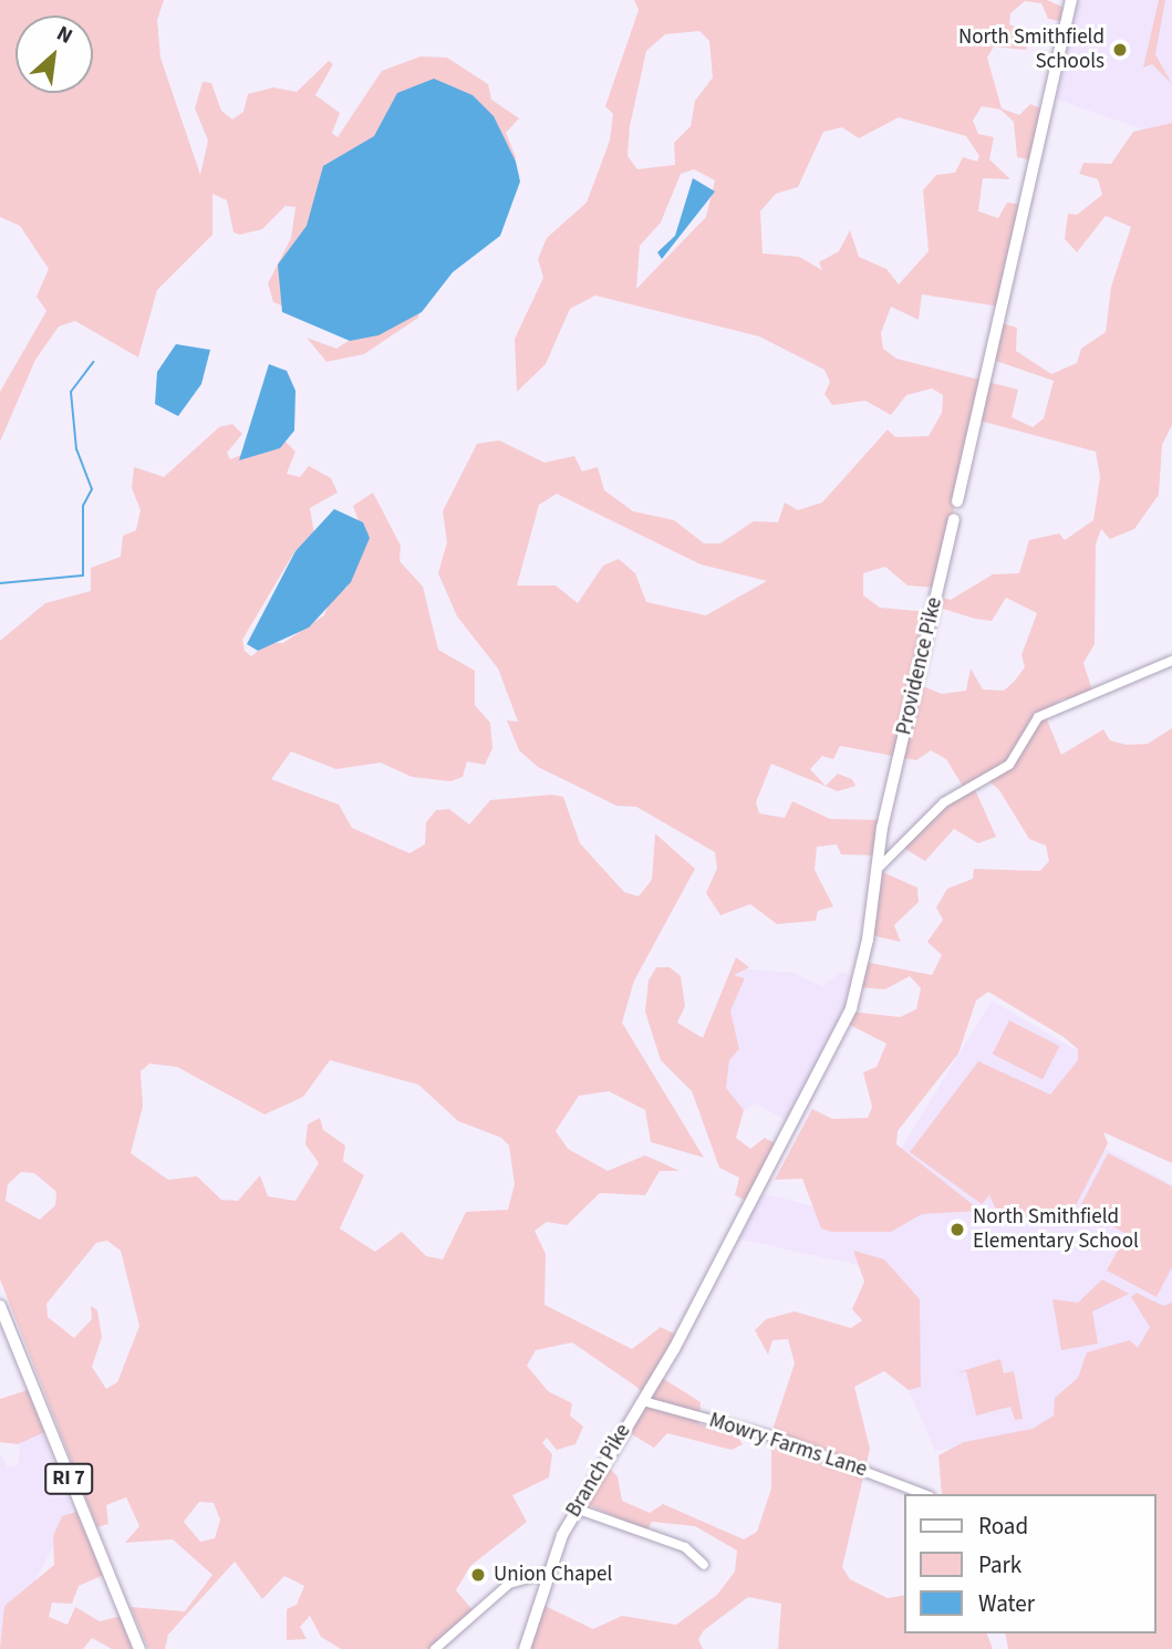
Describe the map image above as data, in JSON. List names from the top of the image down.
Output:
{
  "streets": {
    "main road": ["Providence Pike", "Branch Pike", "RI 7"],
    "street": ["Mowry Farms Lane"]
  },
  "crossings": [
    ["Providence Pike", "Branch Pike"],
    ["Mowry Farms Lane", "Branch Pike"]
  ],
  "places": ["North Smithfield Schools", "North Smithfield Elementary School", "Union Chapel"],
  "legend": ["Road", "Park", "Water"],
  "north": "top right"
}
